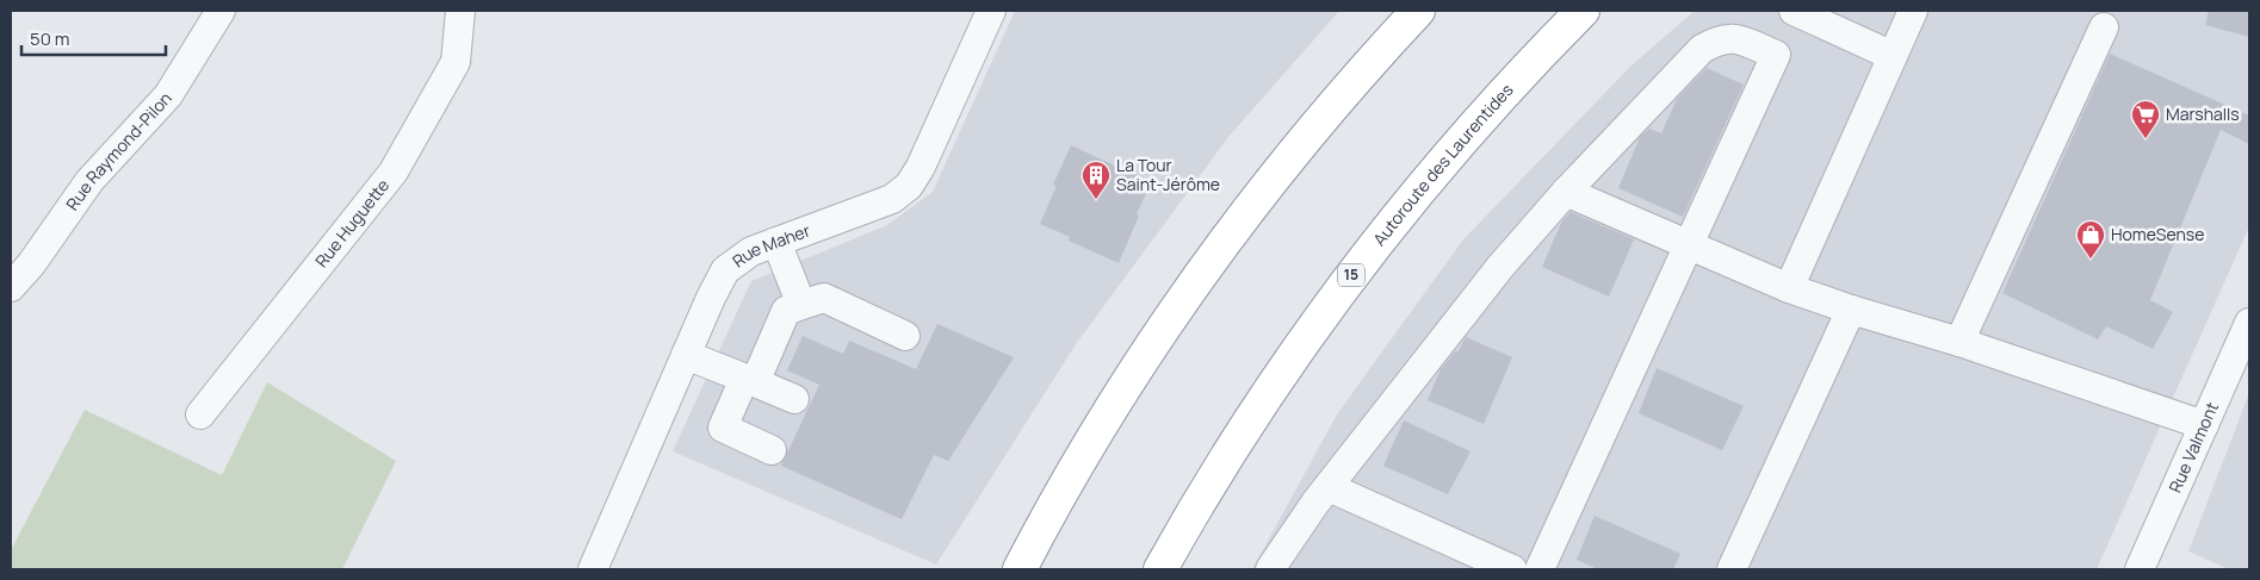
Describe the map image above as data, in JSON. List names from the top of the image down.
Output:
{
  "streets": {
    "highway": ["Autoroute des Laurentides", "15"],
    "street": [
      "Rue Raymond-Pilon",
      "Rue Huguette",
      "Rue Maher",
      "Rue Valmont"
    ]
  },
  "places": {
    "supermarket": ["Marshalls"],
    "building": ["La Tour Saint-Jérôme"],
    "shop": ["HomeSense"]
  },
  "scale_bar": "50 m"
}
